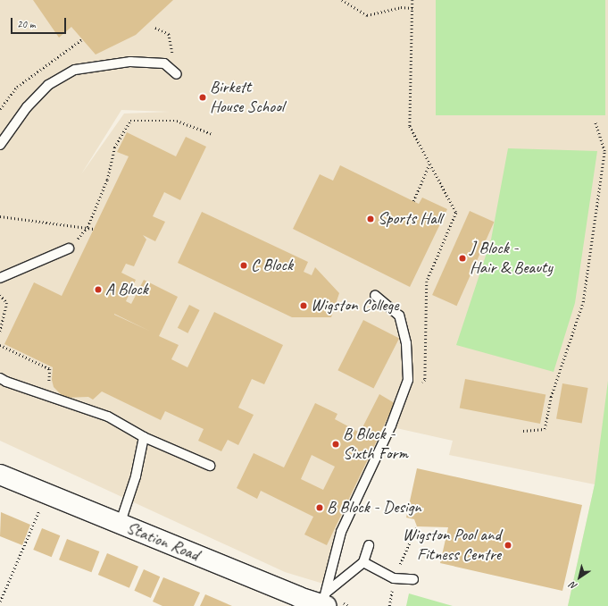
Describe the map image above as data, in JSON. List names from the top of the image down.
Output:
{
  "streets": {
    "main road": ["Station Road"]
  },
  "places": [
    "Birkett House School",
    "Sports Hall",
    "J Block - Hair & Beauty",
    "C Block",
    "A Block",
    "Wigston College",
    "B Block - Sixth Form",
    "B Block - Design",
    "Wigston Pool and Fitness Centre"
  ],
  "scale_bar": "20 m",
  "north": "bottom left"
}
